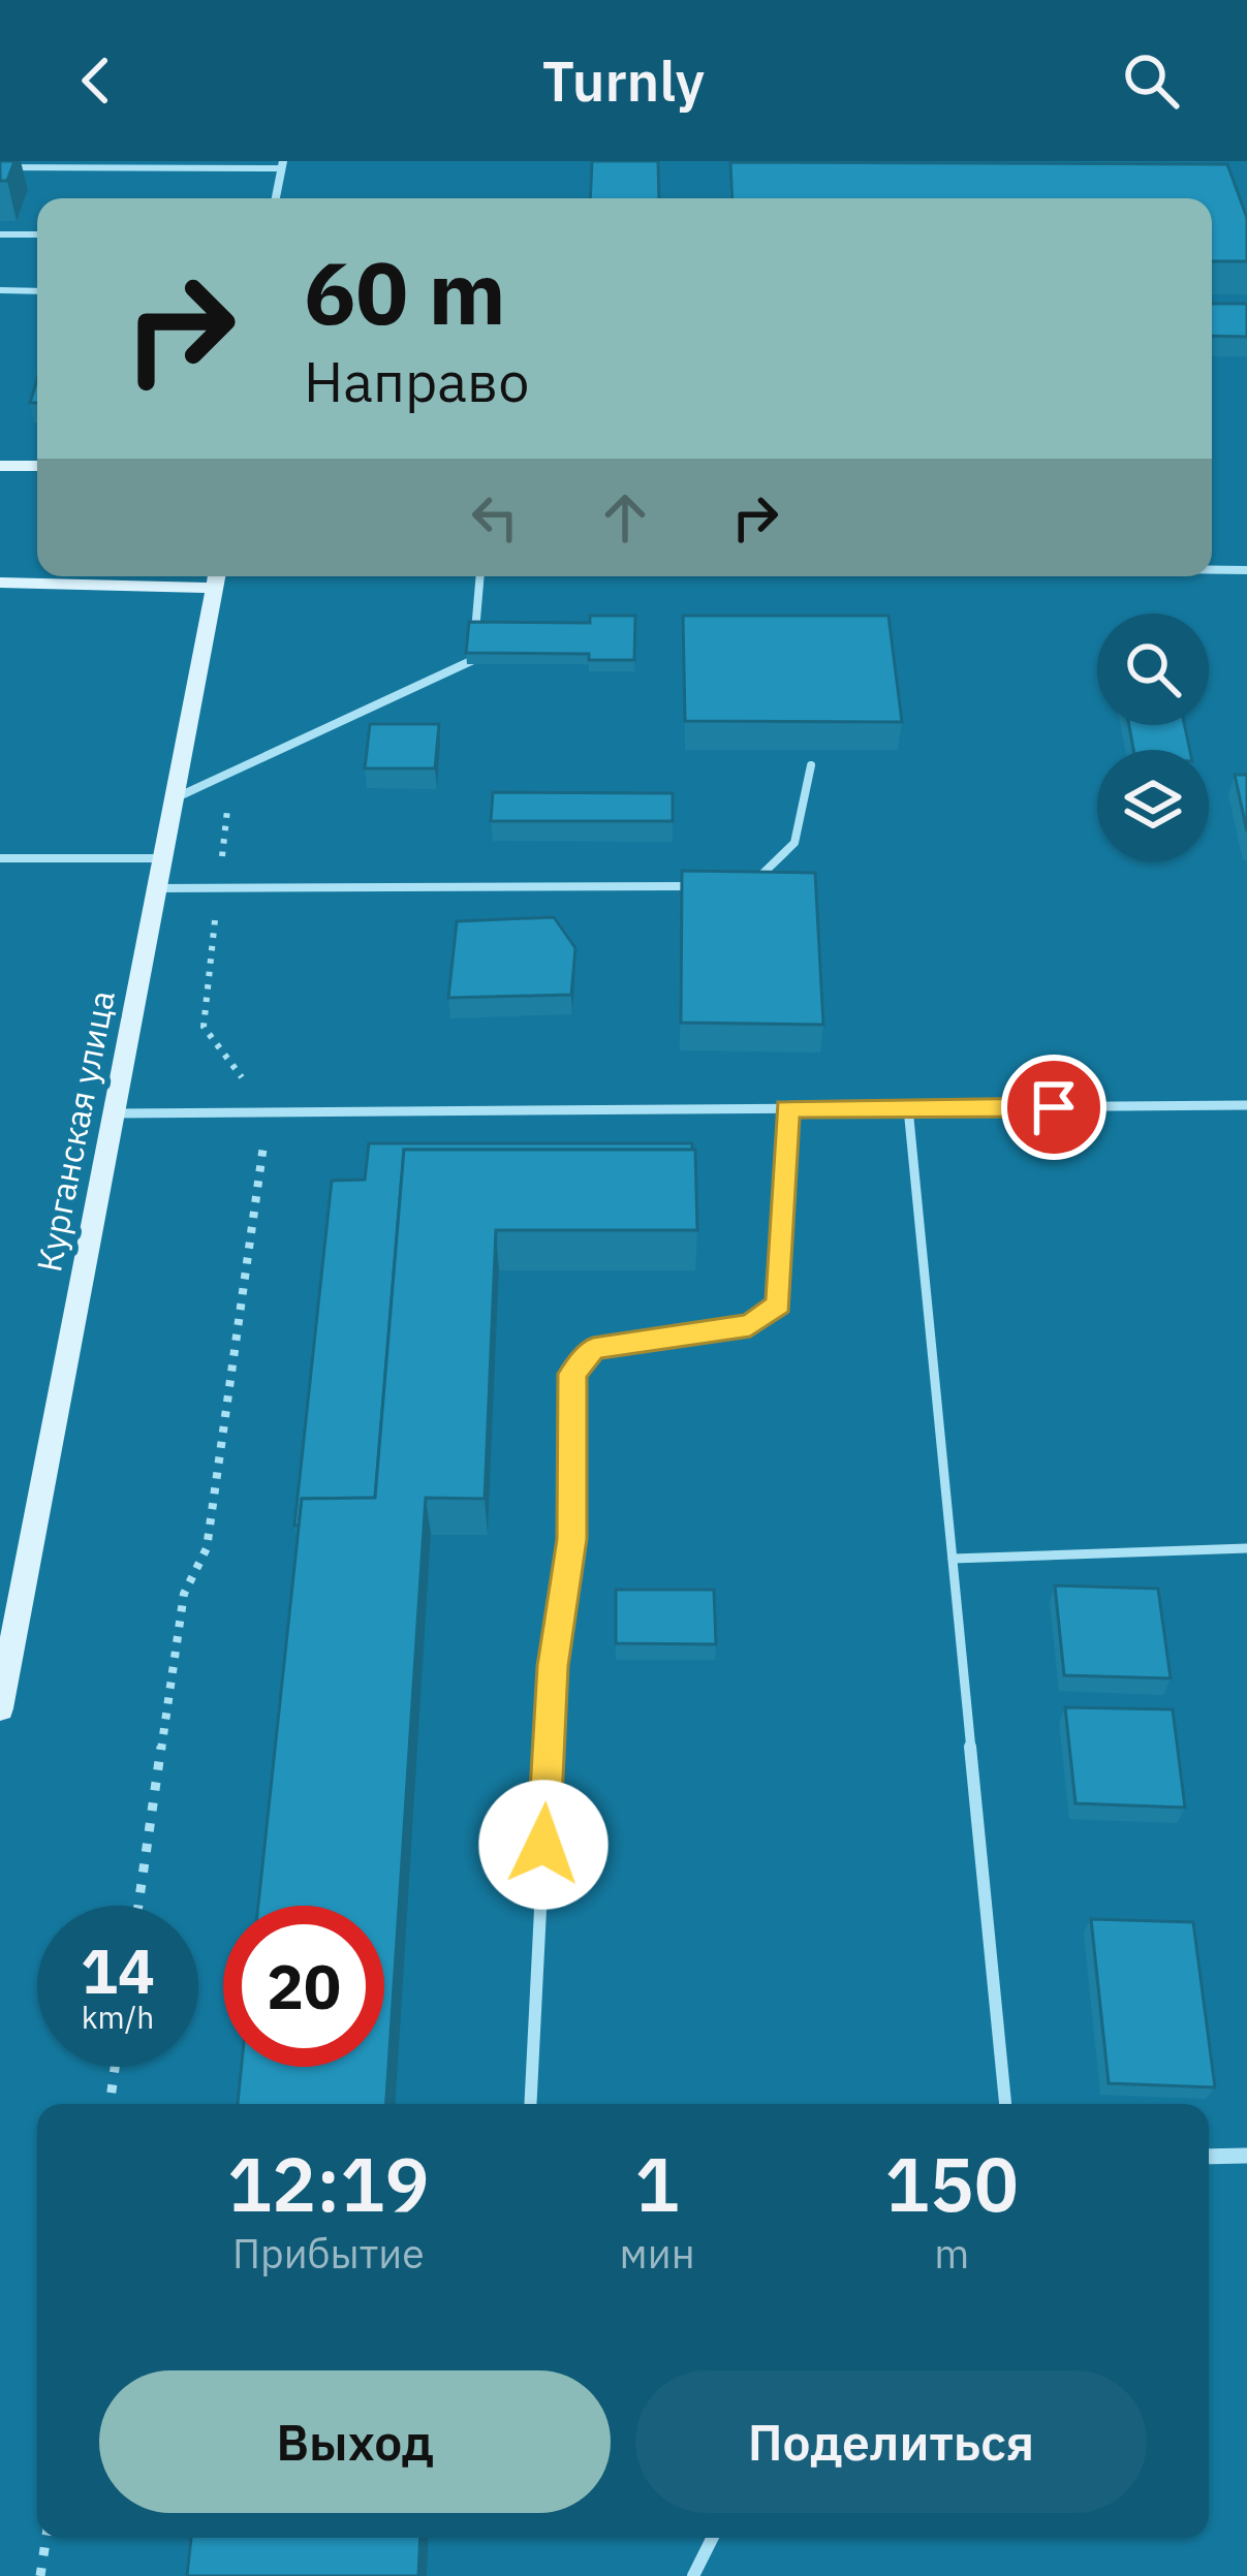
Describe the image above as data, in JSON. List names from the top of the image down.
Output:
{
  "streets": {
    "street": ["Курганская улица"]
  },
  "page": {
    "header": "Turnly",
    "turn": ["60 m", "Направо"],
    "speed": "14 km/h",
    "limit": "20",
    "eta": [
      "12:19",
      "Прибытие",
      "1",
      "мин",
      "150",
      "m"
    ],
    "buttons": ["Выход", "Поделиться"]
  }
}
